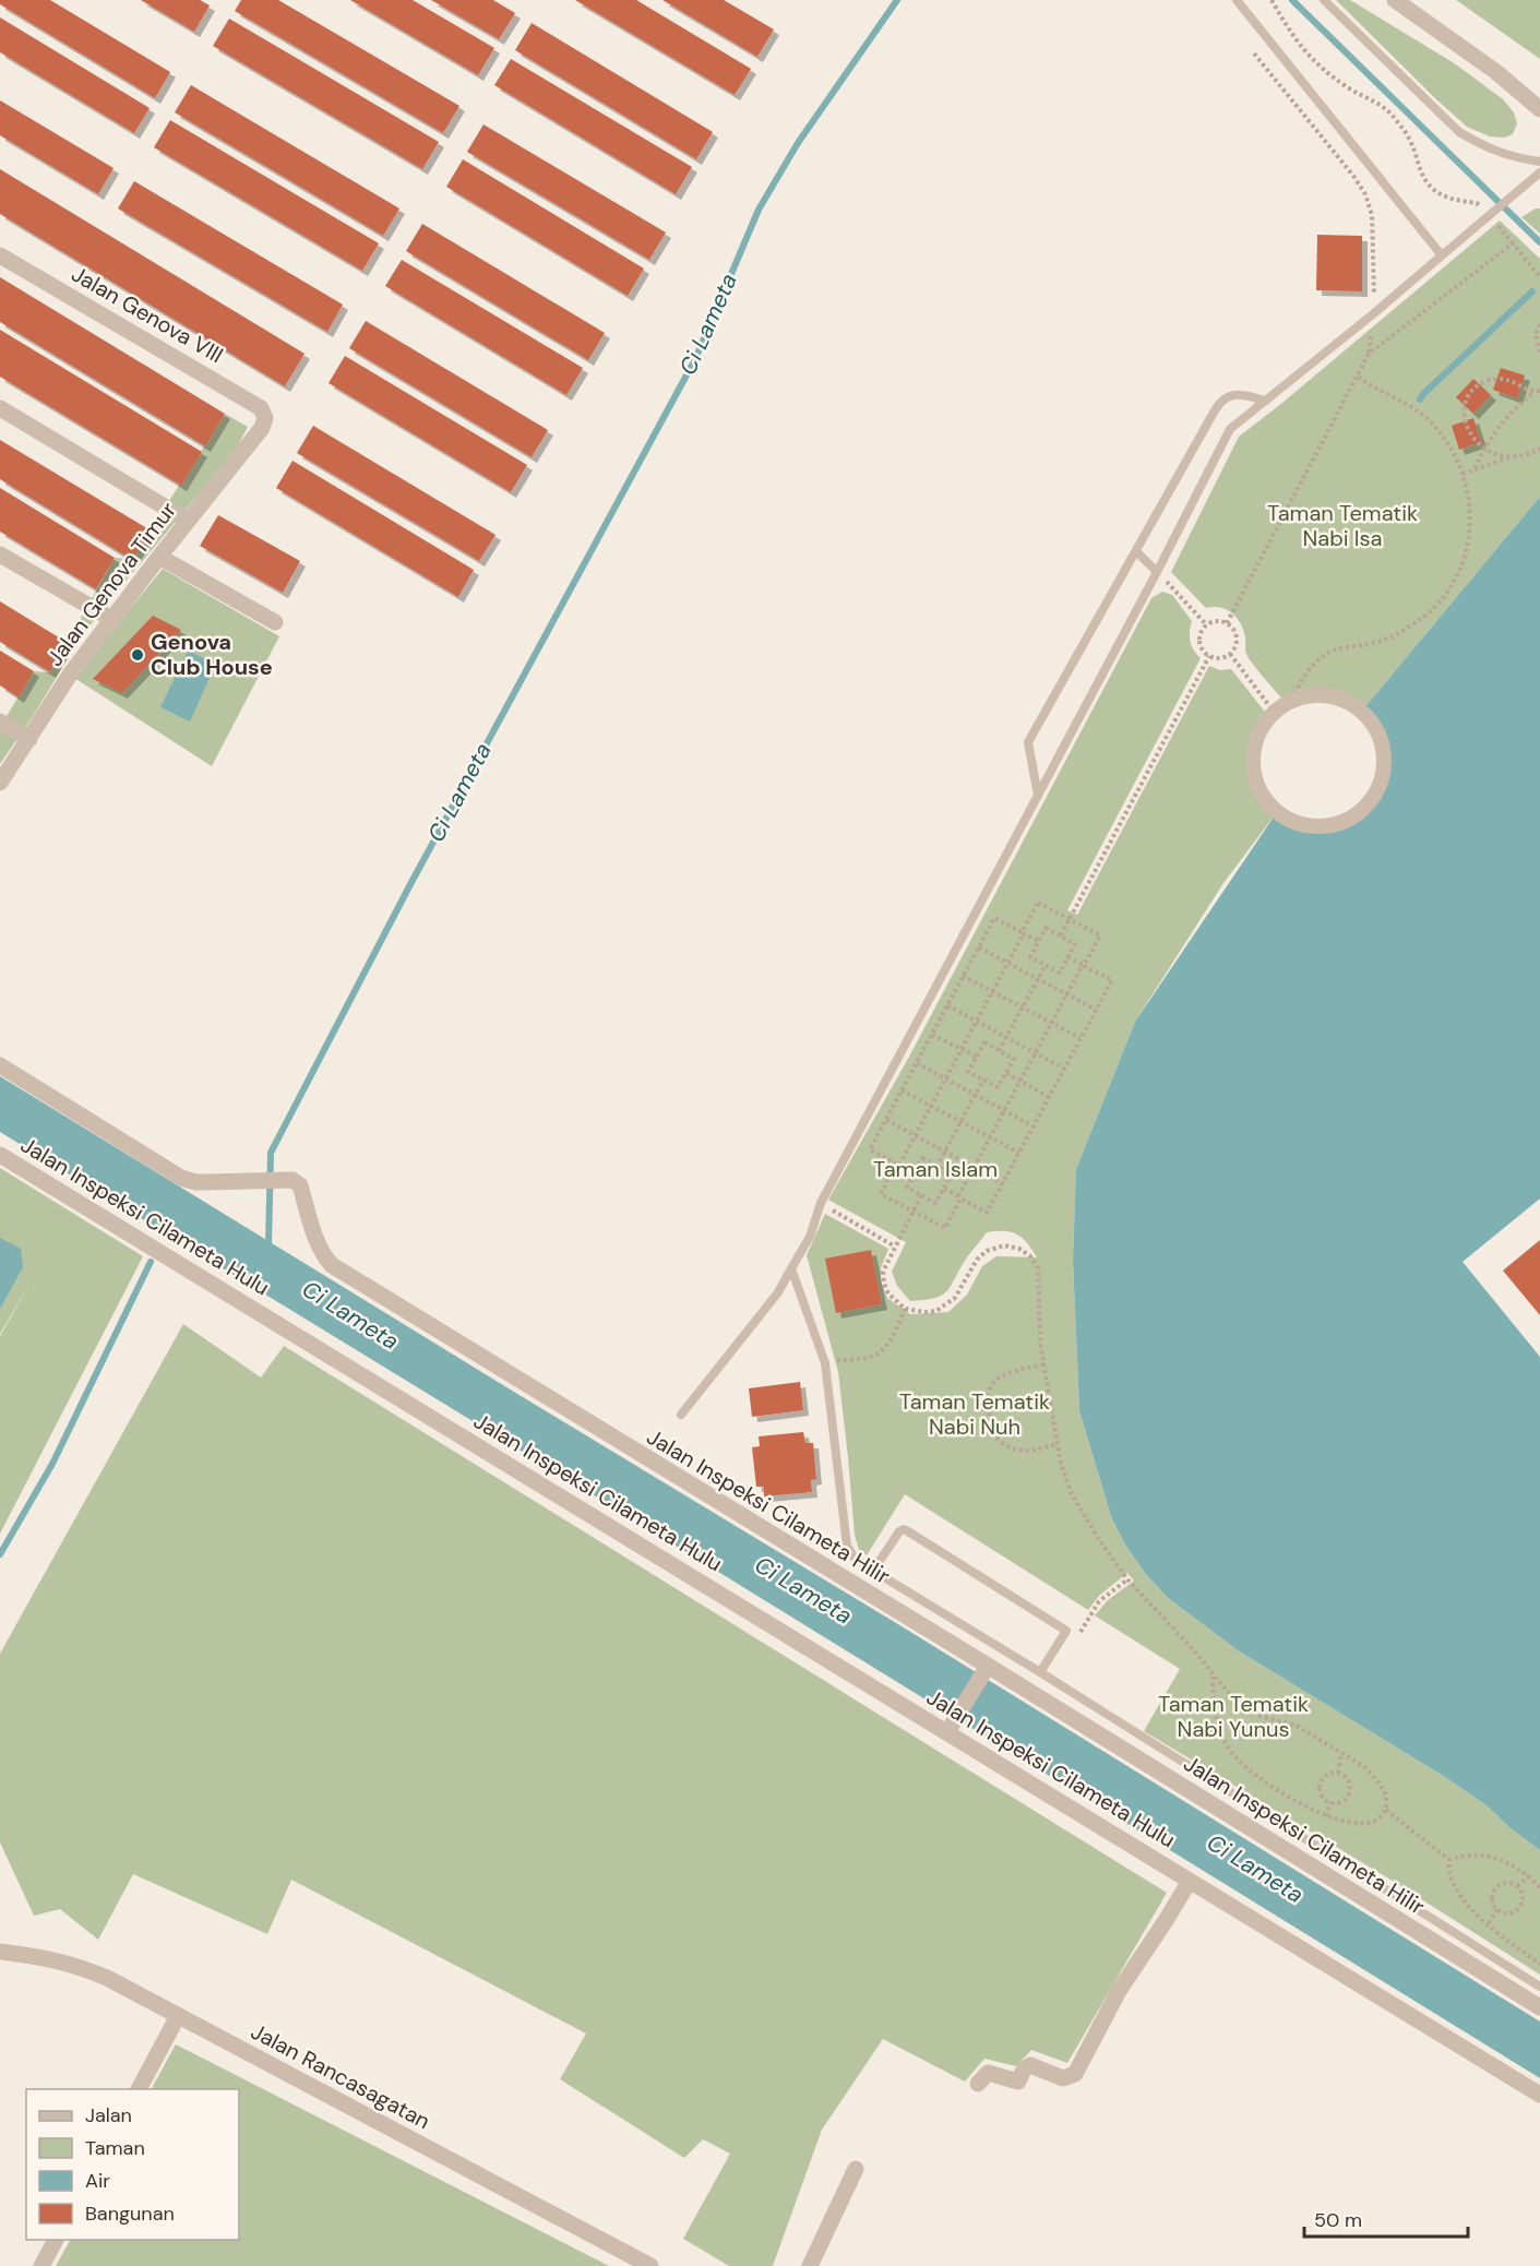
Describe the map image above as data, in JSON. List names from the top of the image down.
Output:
{
  "streets": {
    "street": [
      "Jalan Genova VIII",
      "Jalan Genova Timur",
      "Jalan Inspeksi Cilameta Hulu",
      "Jalan Inspeksi Cilameta Hilir",
      "Jalan Rancasagatan"
    ]
  },
  "crossings": [
    ["Jalan Genova VIII", "Jalan Genova Timur"]
  ],
  "water": ["Ci Lameta"],
  "parks": [
    "Taman Tematik Nabi Isa",
    "Taman Islam",
    "Taman Tematik Nabi Nuh",
    "Taman Tematik Nabi Yunus"
  ],
  "places": ["Genova Club House"],
  "legend": [
    "Jalan",
    "Taman",
    "Air",
    "Bangunan"
  ],
  "scale_bar": "50 m"
}
